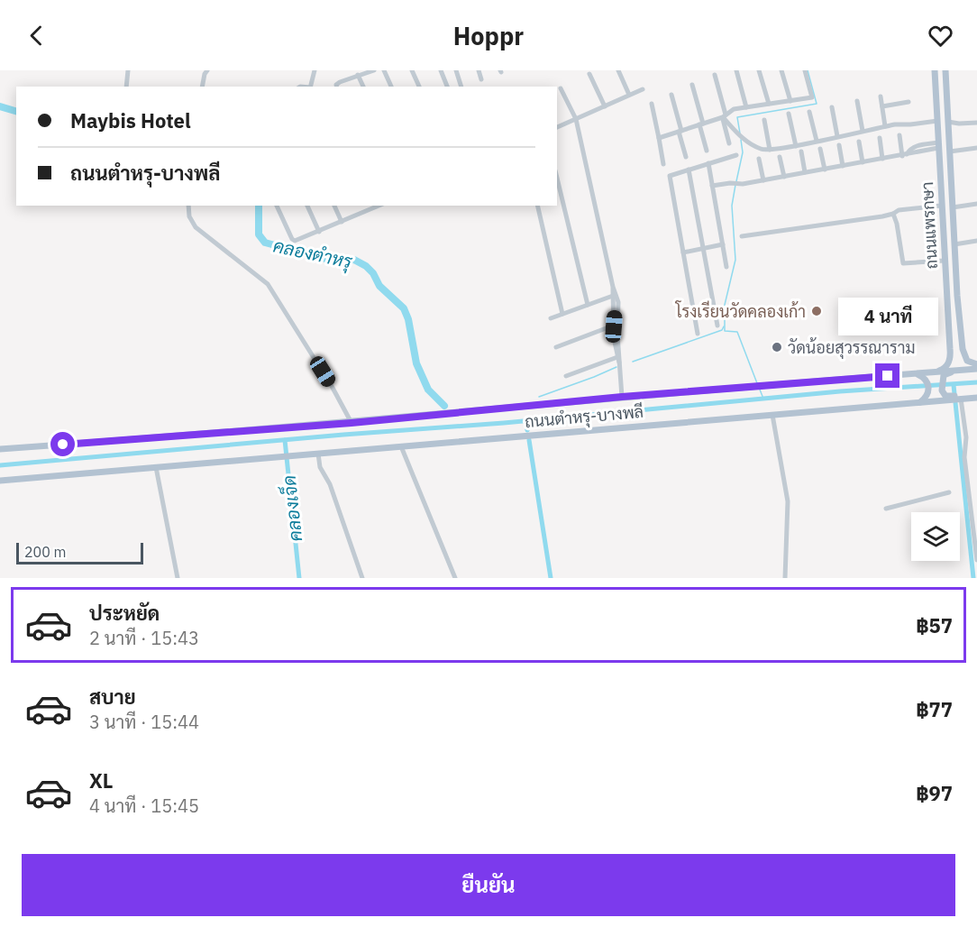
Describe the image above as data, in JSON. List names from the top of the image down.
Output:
{
  "streets": {
    "main road": ["ถนนแพรกษา", "ถนนตำหรุ-บางพลี"]
  },
  "water": ["คลองตำหรุ", "คลองเจ็ด"],
  "places": ["โรงเรียนวัดคลองเก้า", "วัดน้อยสุวรรณาราม"],
  "scale_bar": "200 m",
  "page": {
    "header": "Hoppr",
    "banner": ["Maybis Hotel", "ถนนตำหรุ-บางพลี"],
    "bubble": "4 นาที",
    "scale": "200 m",
    "list": [
      {
        "name": "ประหยัด",
        "note": "2 นาที · 15:43",
        "value": "฿57"
      },
      {
        "name": "สบาย",
        "note": "3 นาที · 15:44",
        "value": "฿77"
      },
      {
        "name": "XL",
        "note": "4 นาที · 15:45",
        "value": "฿97"
      }
    ],
    "buttons": "ยืนยัน"
  }
}
